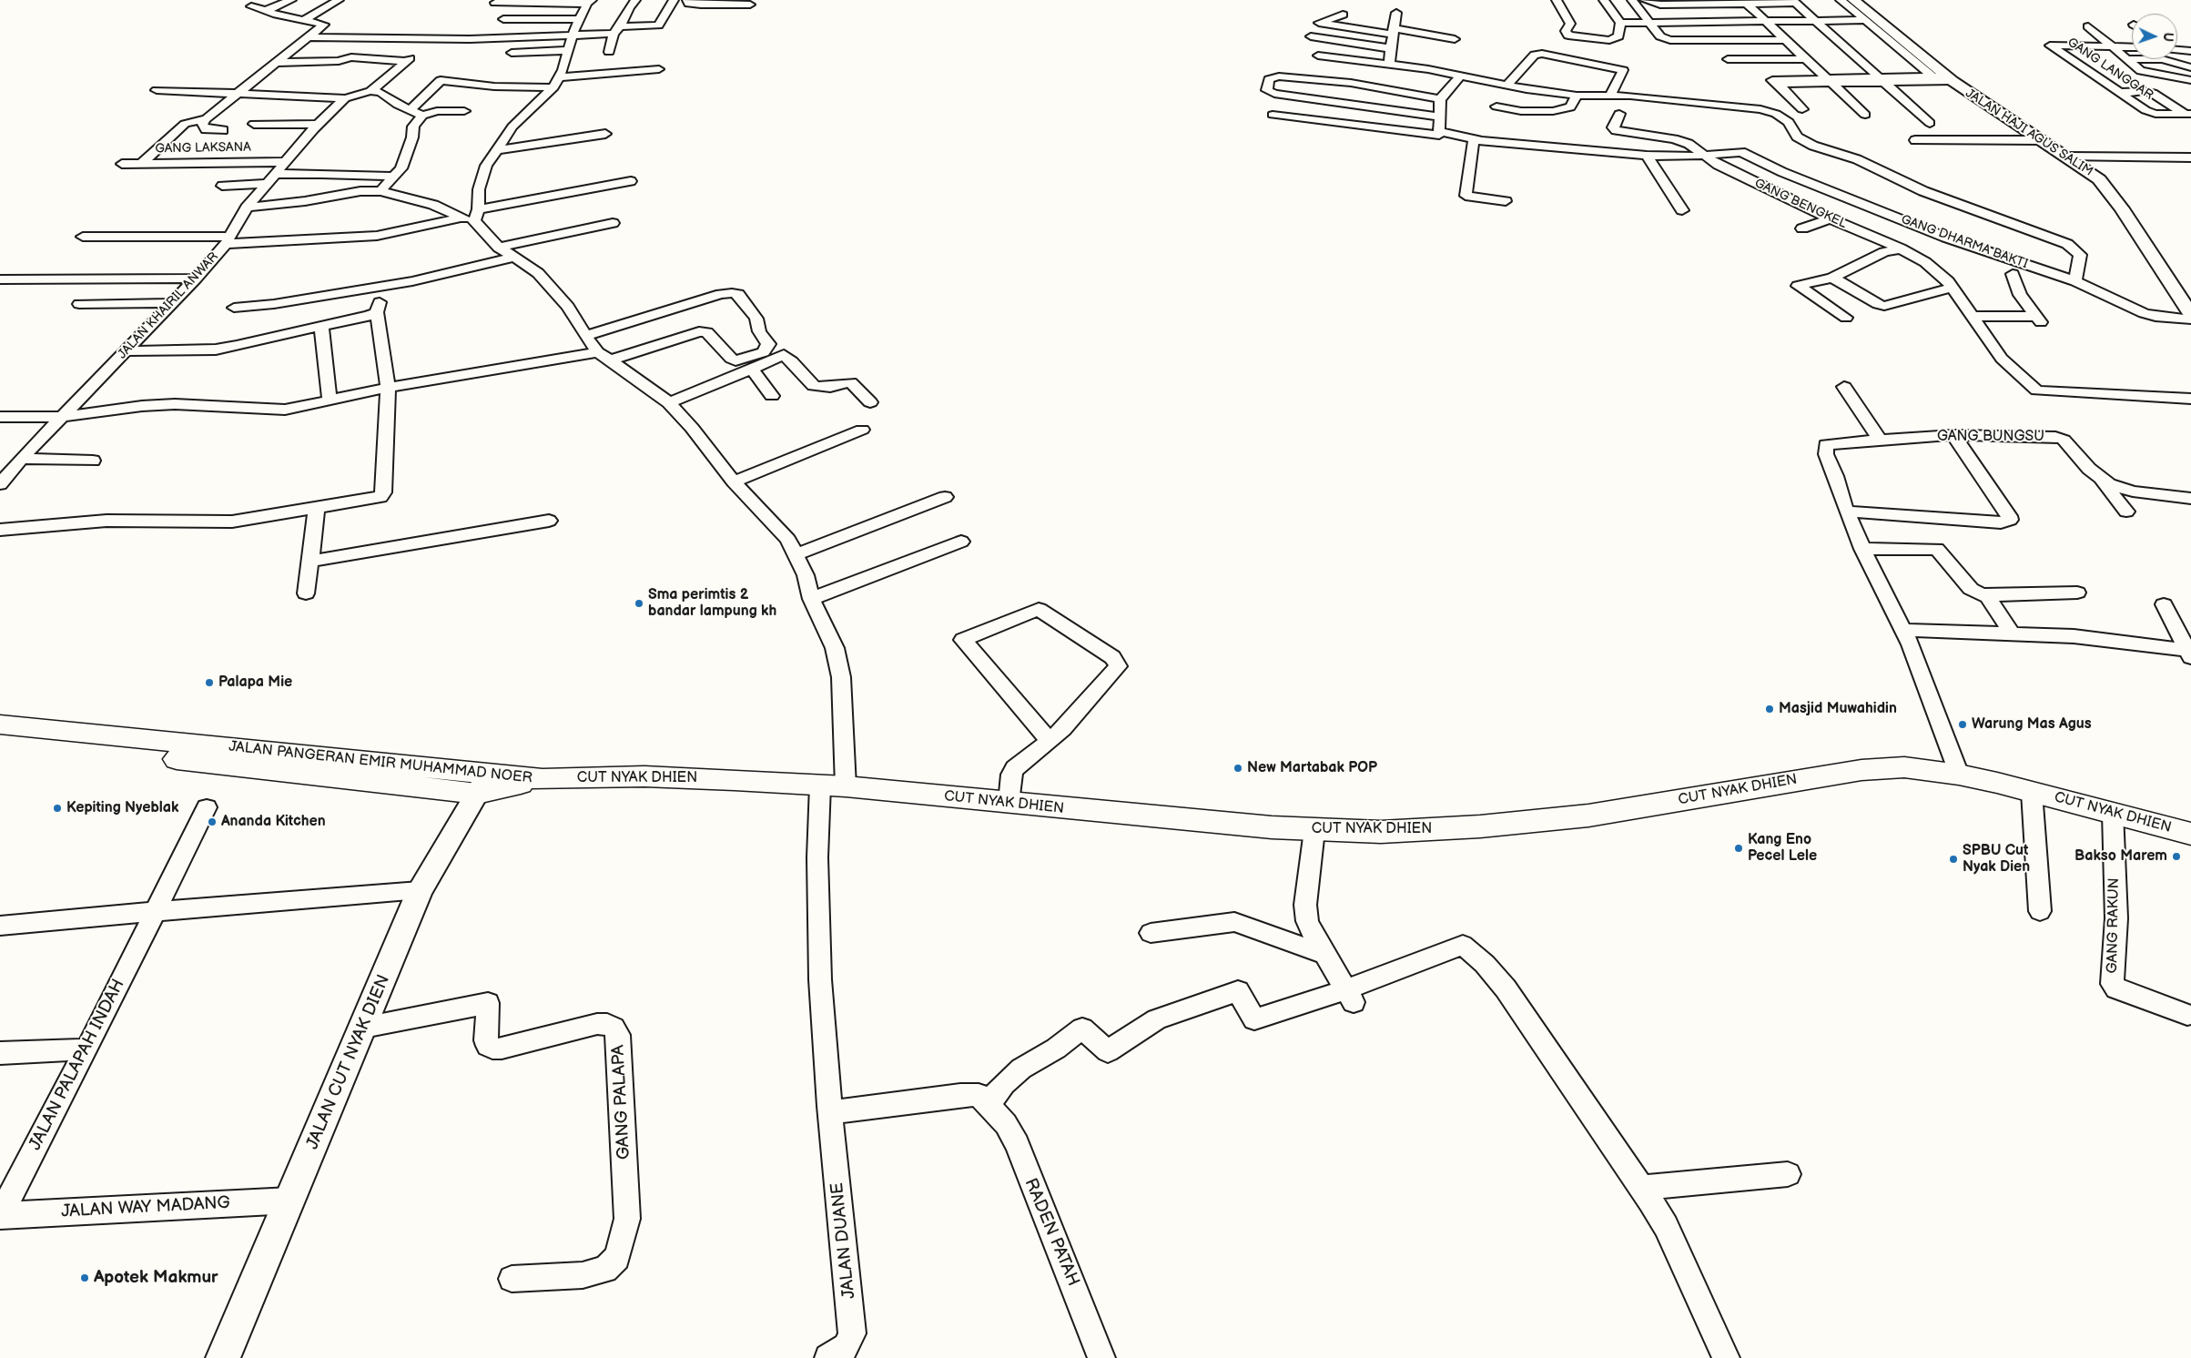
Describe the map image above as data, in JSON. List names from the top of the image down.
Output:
{
  "streets": {
    "main road": ["JALAN PANGERAN EMIR MUHAMMAD NOER", "CUT NYAK DHIEN"],
    "street": [
      "GANG LANGGAR",
      "JALAN HAJI AGUS SALIM",
      "GANG LAKSANA",
      "GANG BENGKEL",
      "GANG DHARMA BAKTI",
      "JALAN KHAIRIL ANWAR",
      "GANG BUNGSU",
      "GANG RAKUN",
      "JALAN CUT NYAK DIEN",
      "JALAN PALAPAH INDAH",
      "GANG PALAPA",
      "JALAN WAY MADANG",
      "RADEN PATAH",
      "JALAN DUANE"
    ]
  },
  "crossings": [
    ["GANG LAKSANA", "JALAN KHAIRIL ANWAR"],
    ["GANG BENGKEL", "GANG DHARMA BAKTI"],
    ["JALAN PANGERAN EMIR MUHAMMAD NOER", "CUT NYAK DHIEN"],
    ["JALAN PANGERAN EMIR MUHAMMAD NOER", "JALAN CUT NYAK DIEN"],
    ["CUT NYAK DHIEN", "GANG RAKUN"],
    ["CUT NYAK DHIEN", "JALAN DUANE"],
    ["JALAN CUT NYAK DIEN", "GANG PALAPA"],
    ["JALAN CUT NYAK DIEN", "JALAN WAY MADANG"],
    ["JALAN PALAPAH INDAH", "JALAN WAY MADANG"]
  ],
  "places": [
    "Sma perimtis 2 bandar lampung kh",
    "Palapa Mie",
    "Masjid Muwahidin",
    "Warung Mas Agus",
    "New Martabak POP",
    "Kepiting Nyeblak",
    "Ananda Kitchen",
    "Kang Eno Pecel Lele",
    "Bakso Marem",
    "SPBU Cut Nyak Dien",
    "Apotek Makmur"
  ],
  "north": "right"
}
